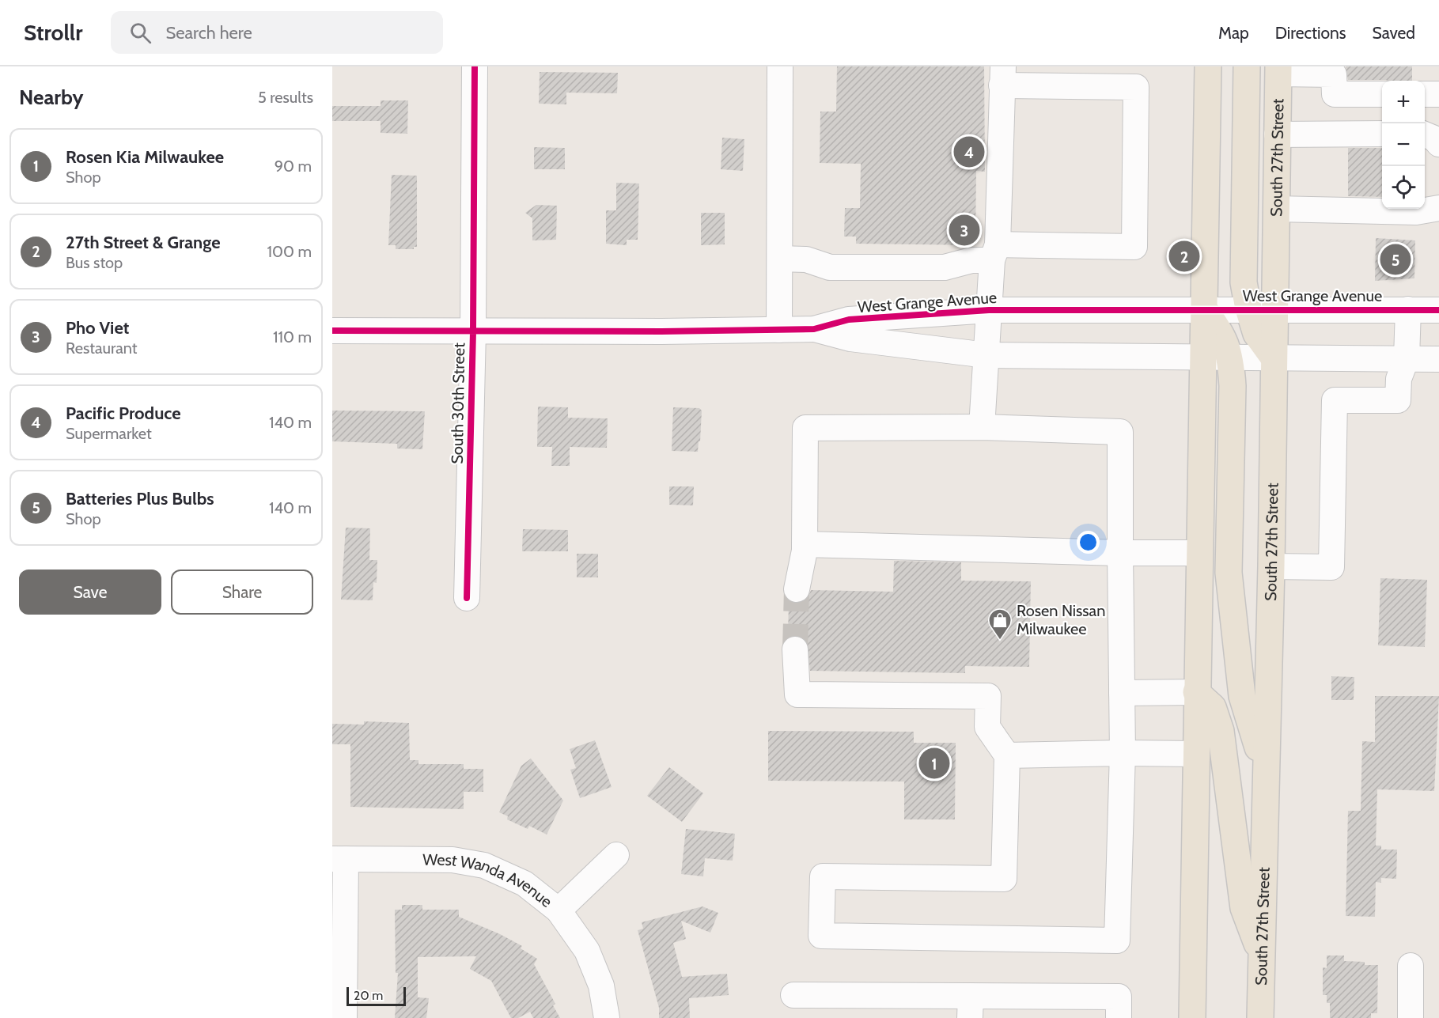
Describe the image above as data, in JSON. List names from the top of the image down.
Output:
{
  "streets": {
    "main road": ["South 27th Street"],
    "street": ["West Grange Avenue", "South 30th Street", "West Wanda Avenue"]
  },
  "crossings": [
    ["South 27th Street", "West Grange Avenue"],
    ["West Grange Avenue", "South 30th Street"]
  ],
  "places": {
    "shop": ["Rosen Nissan Milwaukee"]
  },
  "scale_bar": "20 m",
  "page": {
    "header": "Strollr",
    "search": "Search here",
    "nav": ["Map", "Directions", "Saved"],
    "heading": ["Nearby", "5 results"],
    "map_buttons": ["+", "−"],
    "list": [
      {
        "mark": "1",
        "name": "Rosen Kia Milwaukee",
        "note": "Shop",
        "value": "90 m"
      },
      {
        "mark": "2",
        "name": "27th Street & Grange",
        "note": "Bus stop",
        "value": "100 m"
      },
      {
        "mark": "3",
        "name": "Pho Viet",
        "note": "Restaurant",
        "value": "110 m"
      },
      {
        "mark": "4",
        "name": "Pacific Produce",
        "note": "Supermarket",
        "value": "140 m"
      },
      {
        "mark": "5",
        "name": "Batteries Plus Bulbs",
        "note": "Shop",
        "value": "140 m"
      }
    ],
    "pins": [
      "4",
      "3",
      "2",
      "5",
      "1"
    ],
    "buttons": ["Save", "Share"],
    "scale": "20 m"
  }
}
